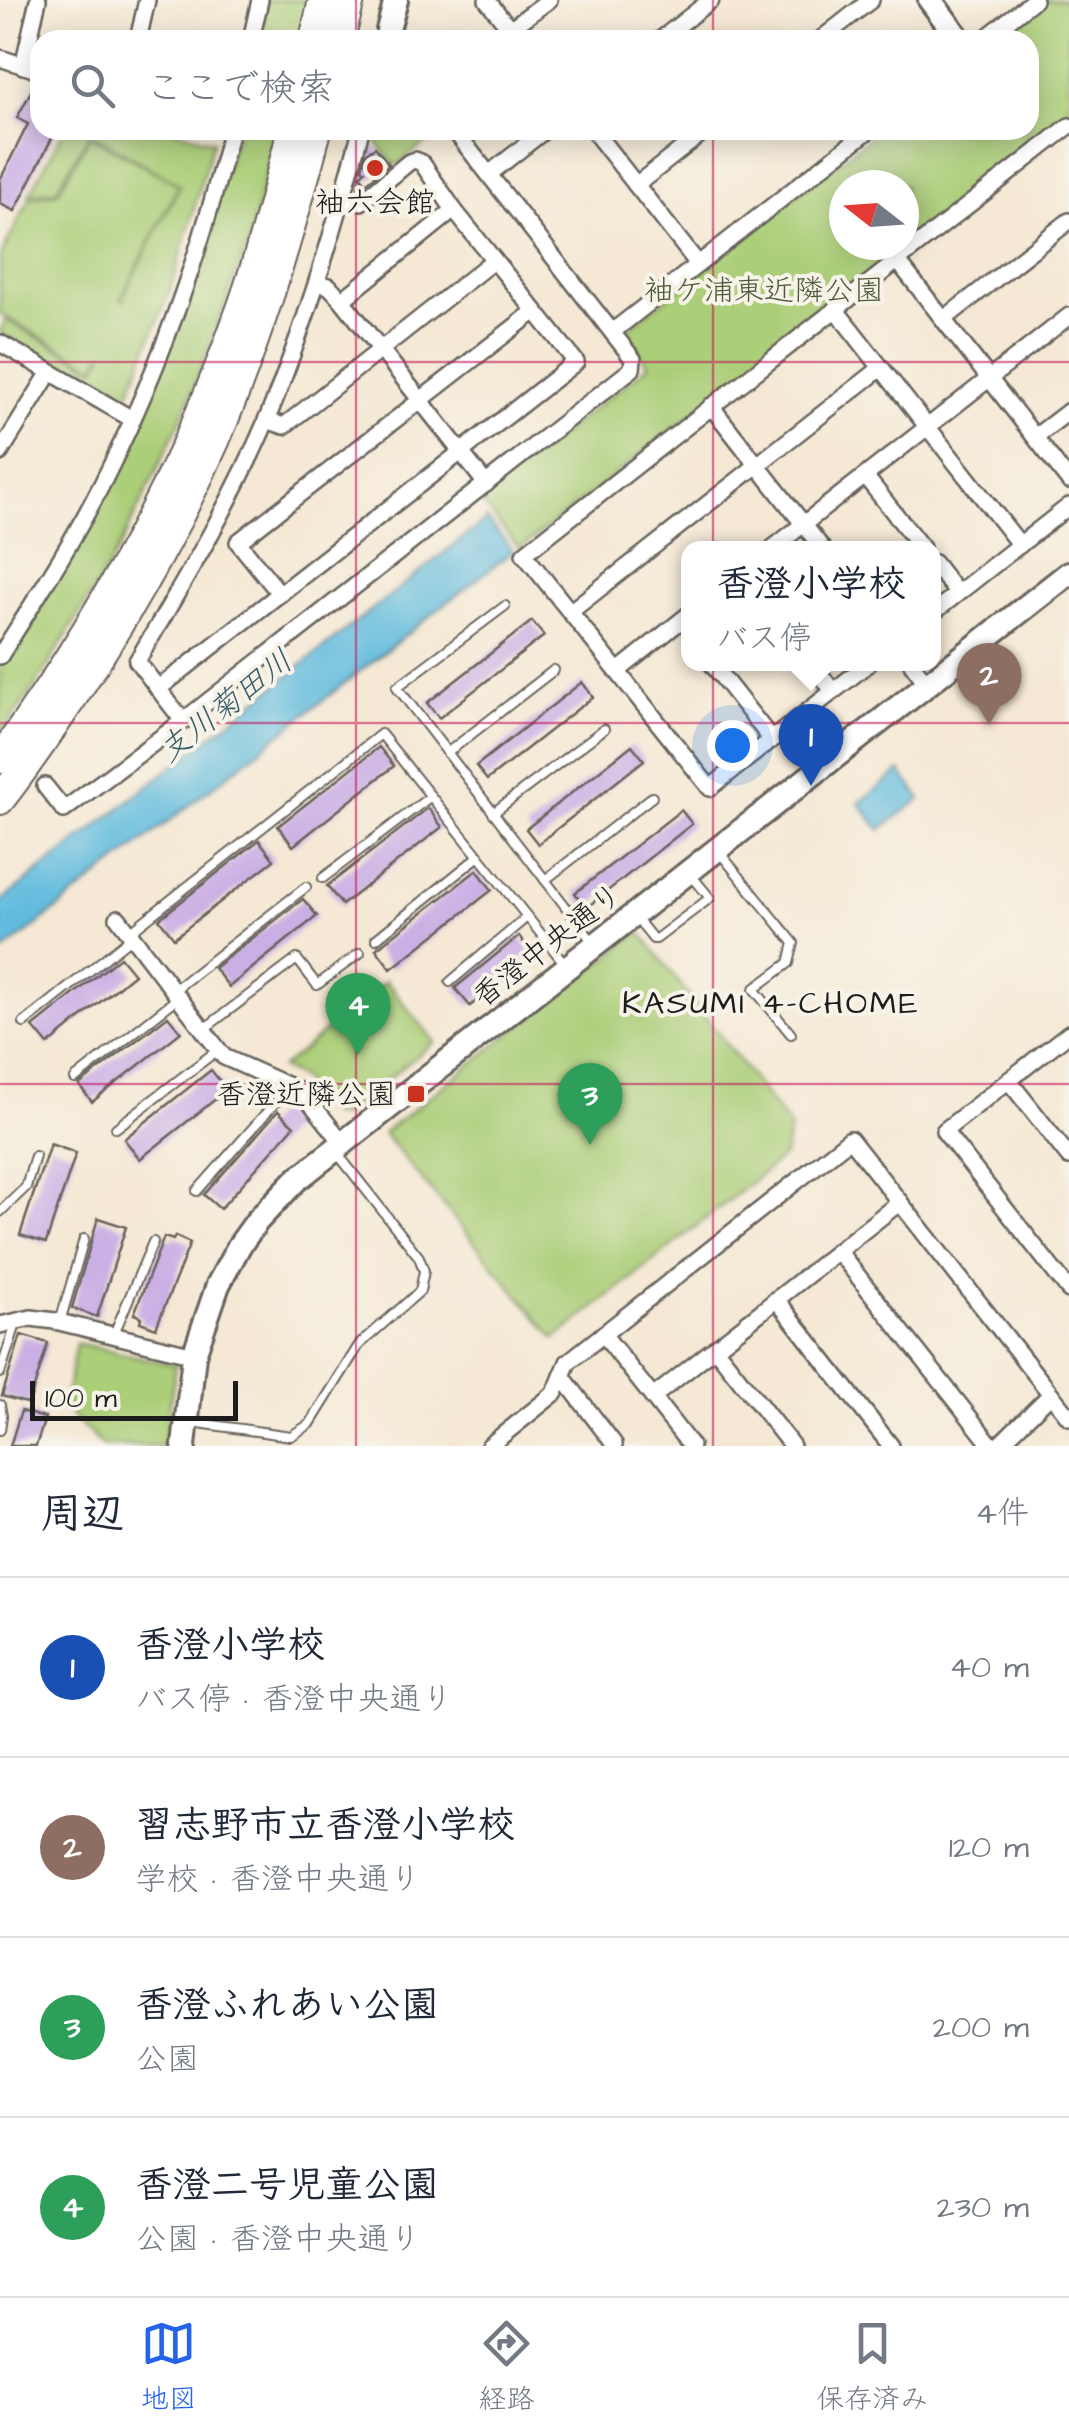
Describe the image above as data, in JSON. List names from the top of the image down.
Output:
{
  "streets": {
    "street": ["香澄中央通り"]
  },
  "districts": ["KASUMI 4-CHOME"],
  "water": ["支川菊田川"],
  "parks": ["袖ケ浦東近隣公園"],
  "places": {
    "other": ["袖六会館"],
    "transit": ["香澄近隣公園"]
  },
  "scale_bar": "100 m",
  "north": "left",
  "page": {
    "search": "ここで検索",
    "popup": ["香澄小学校", "バス停"],
    "pins": [
      "2",
      "1",
      "4",
      "3"
    ],
    "scale": "100 m",
    "heading": ["周辺", "4件"],
    "list": [
      {
        "mark": "1",
        "name": "香澄小学校",
        "note": "バス停 · 香澄中央通り",
        "value": "40 m"
      },
      {
        "mark": "2",
        "name": "習志野市立香澄小学校",
        "note": "学校 · 香澄中央通り",
        "value": "120 m"
      },
      {
        "mark": "3",
        "name": "香澄ふれあい公園",
        "note": "公園",
        "value": "200 m"
      },
      {
        "mark": "4",
        "name": "香澄二号児童公園",
        "note": "公園 · 香澄中央通り",
        "value": "230 m"
      }
    ],
    "nav": ["地図", "経路", "保存済み"]
  }
}
